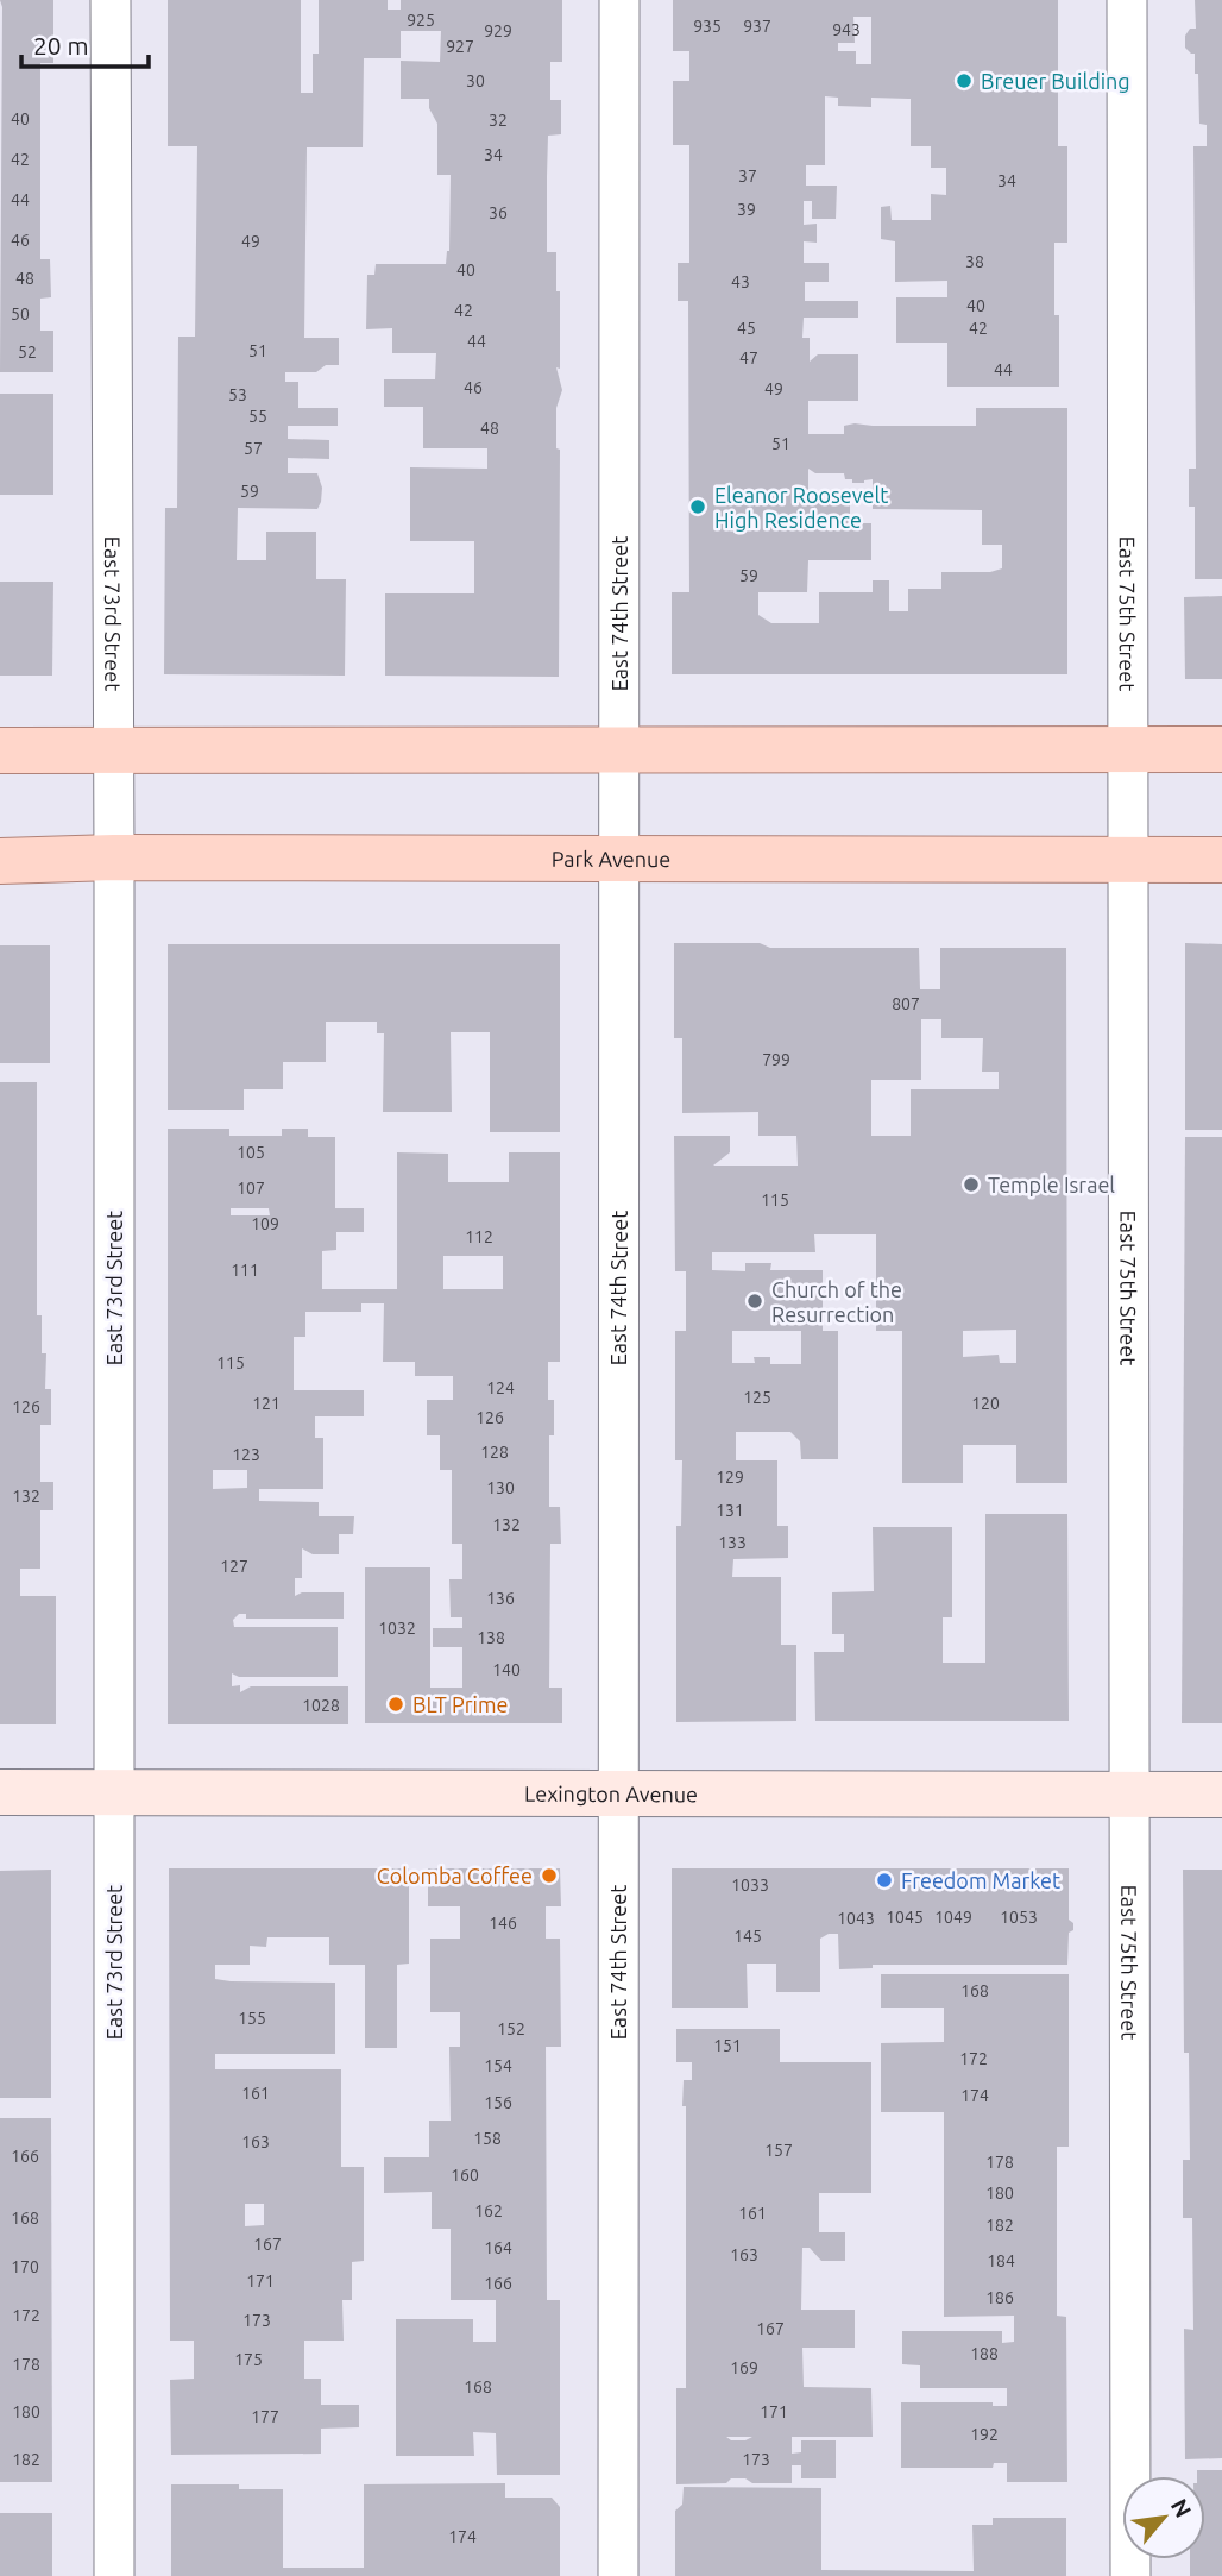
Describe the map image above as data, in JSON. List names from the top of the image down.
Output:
{
  "streets": {
    "main road": ["Park Avenue", "Lexington Avenue"],
    "street": ["East 73rd Street", "East 74th Street", "East 75th Street"]
  },
  "crossings": [
    ["East 73rd Street", "Park Avenue"],
    ["East 73rd Street", "Lexington Avenue"],
    ["East 74th Street", "Park Avenue"],
    ["East 74th Street", "Lexington Avenue"],
    ["East 75th Street", "Park Avenue"],
    ["East 75th Street", "Lexington Avenue"]
  ],
  "places": [
    "Breuer Building",
    "Eleanor Roosevelt High Residence",
    "Temple Israel",
    "Church of the Resurrection",
    "BLT Prime",
    "Colomba Coffee",
    "Freedom Market"
  ],
  "house_numbers": [
    "925",
    "935",
    "937",
    "943",
    "929",
    "927",
    "30",
    "40",
    "32",
    "34",
    "42",
    "37",
    "34",
    "44",
    "39",
    "36",
    "46",
    "49",
    "38",
    "40",
    "48",
    "43",
    "40",
    "42",
    "50",
    "45",
    "42",
    "44",
    "51",
    "52",
    "47",
    "44",
    "46",
    "49",
    "53",
    "55",
    "48",
    "51",
    "57",
    "59",
    "59",
    "807",
    "799",
    "105",
    "107",
    "115",
    "109",
    "112",
    "111",
    "115",
    "124",
    "125",
    "121",
    "120",
    "126",
    "126",
    "128",
    "123",
    "129",
    "130",
    "132",
    "131",
    "132",
    "133",
    "127",
    "136",
    "1032",
    "138",
    "140",
    "1028",
    "1033",
    "1045",
    "1049",
    "1053",
    "1043",
    "146",
    "145",
    "168",
    "155",
    "152",
    "151",
    "172",
    "154",
    "161",
    "174",
    "156",
    "158",
    "163",
    "157",
    "166",
    "178",
    "160",
    "180",
    "162",
    "161",
    "168",
    "182",
    "167",
    "164",
    "163",
    "184",
    "170",
    "171",
    "166",
    "186",
    "172",
    "173",
    "167",
    "188",
    "175",
    "178",
    "169",
    "168",
    "180",
    "171",
    "177",
    "192",
    "182",
    "173",
    "174"
  ],
  "scale_bar": "20 m",
  "north": "top right"
}
